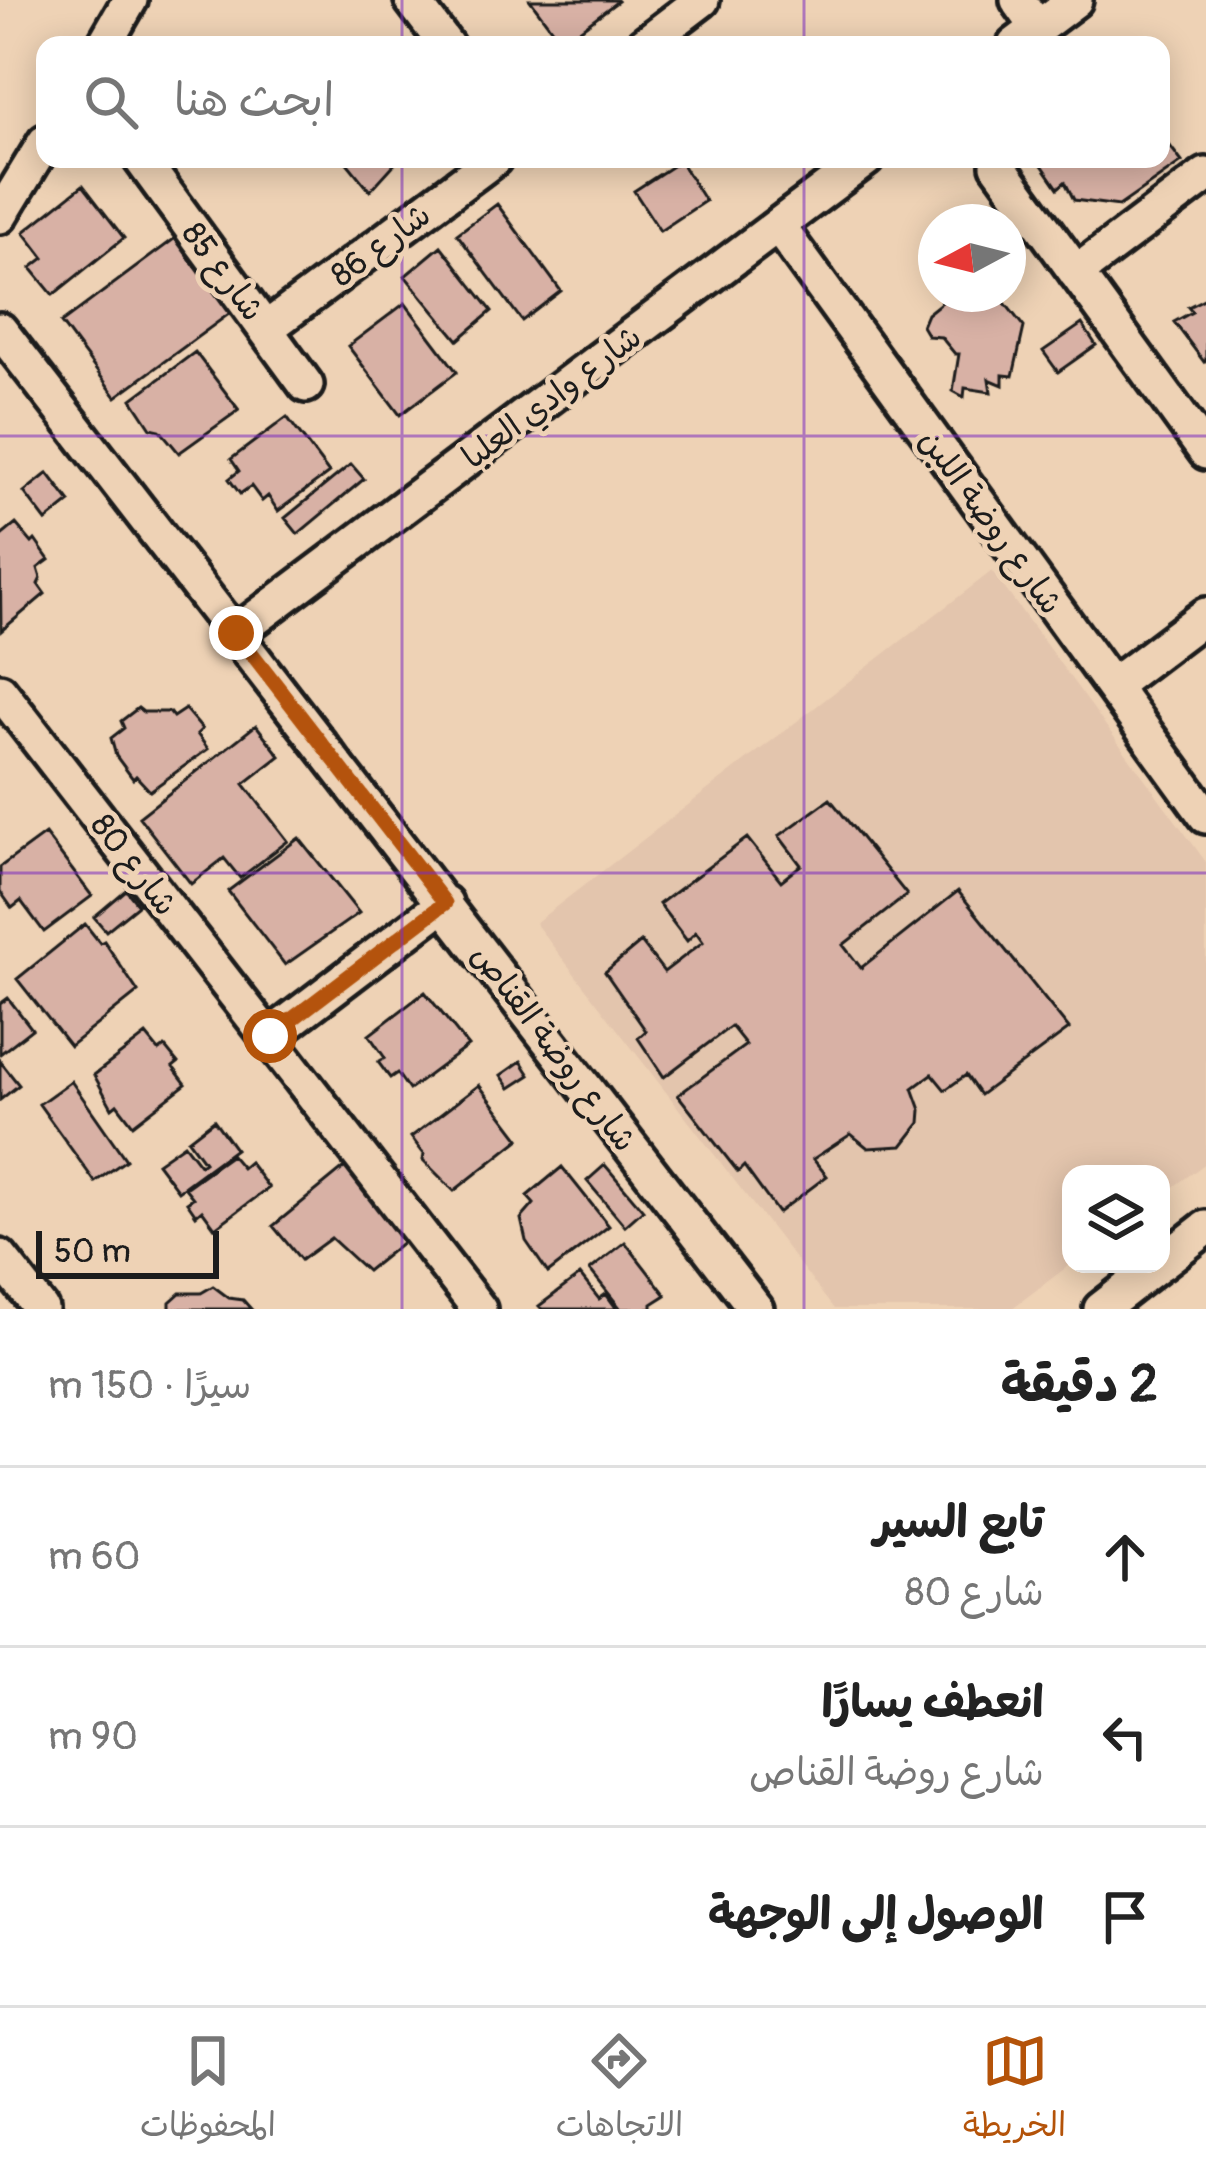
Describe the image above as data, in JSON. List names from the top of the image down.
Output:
{
  "streets": {
    "street": [
      "شارع 86",
      "شارع 85",
      "شارع وادي العلبا",
      "شارع روضة اللبن",
      "شارع 80",
      "شارع روضة القناص"
    ]
  },
  "crossings": [
    ["شارع 86", "شارع 85"],
    ["شارع وادي العلبا", "شارع روضة اللبن"],
    ["شارع وادي العلبا", "شارع روضة القناص"]
  ],
  "scale_bar": "50 m",
  "north": "left",
  "page": {
    "search": "ابحث هنا",
    "scale": "50 m",
    "heading": ["2 دقيقة", "سيرًا · 150 m"],
    "list": [
      ["تابع السير", "شارع 80", "60 m"],
      ["انعطف يسارًا", "شارع روضة القناص", "90 m"],
      "الوصول إلى الوجهة"
    ],
    "nav": ["الخريطة", "الاتجاهات", "المحفوظات"]
  }
}
